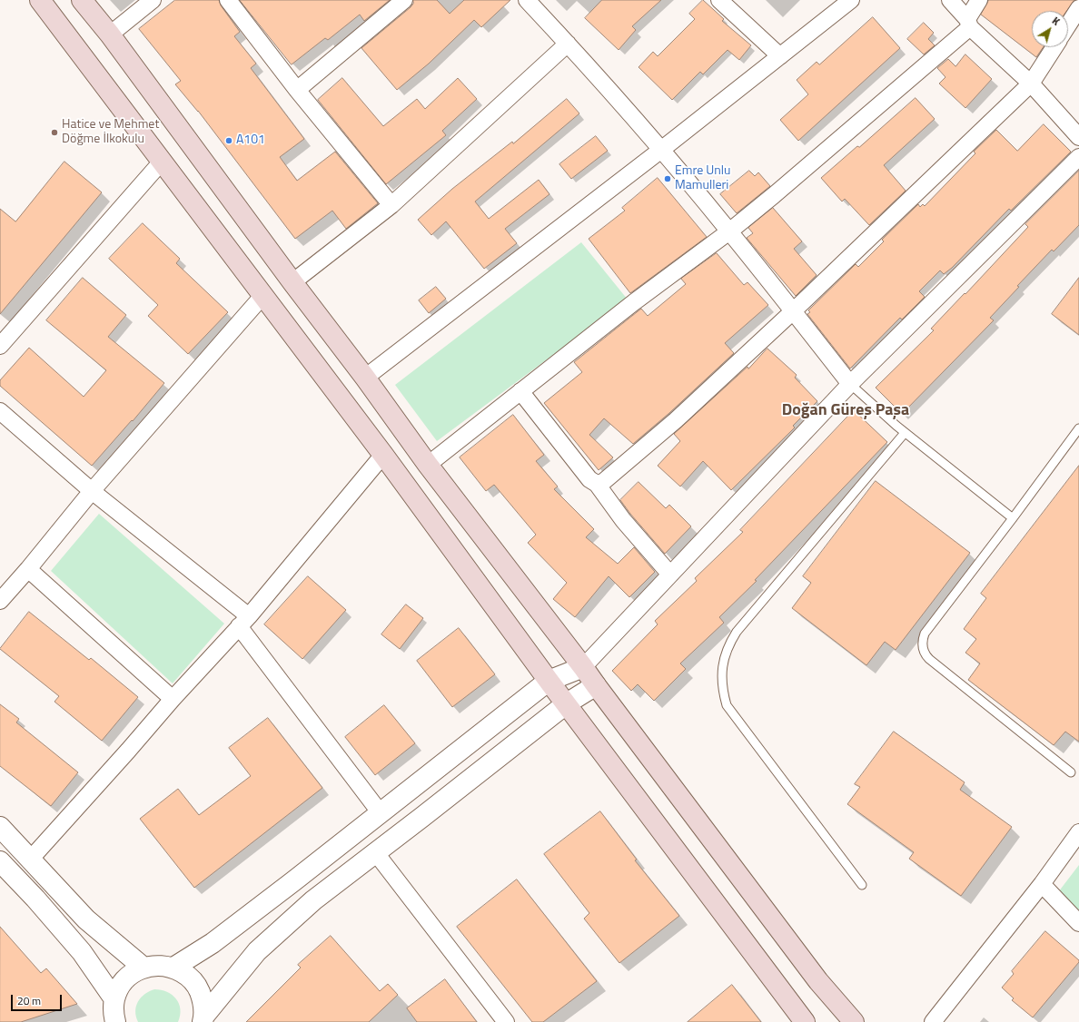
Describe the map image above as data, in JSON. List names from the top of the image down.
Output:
{
  "districts": ["Doğan Güreş Paşa"],
  "places": ["Hatice ve Mehmet Döğme İlkokulu", "A101", "Emre Unlu Mamulleri"],
  "scale_bar": "20 m",
  "north": "top right"
}
